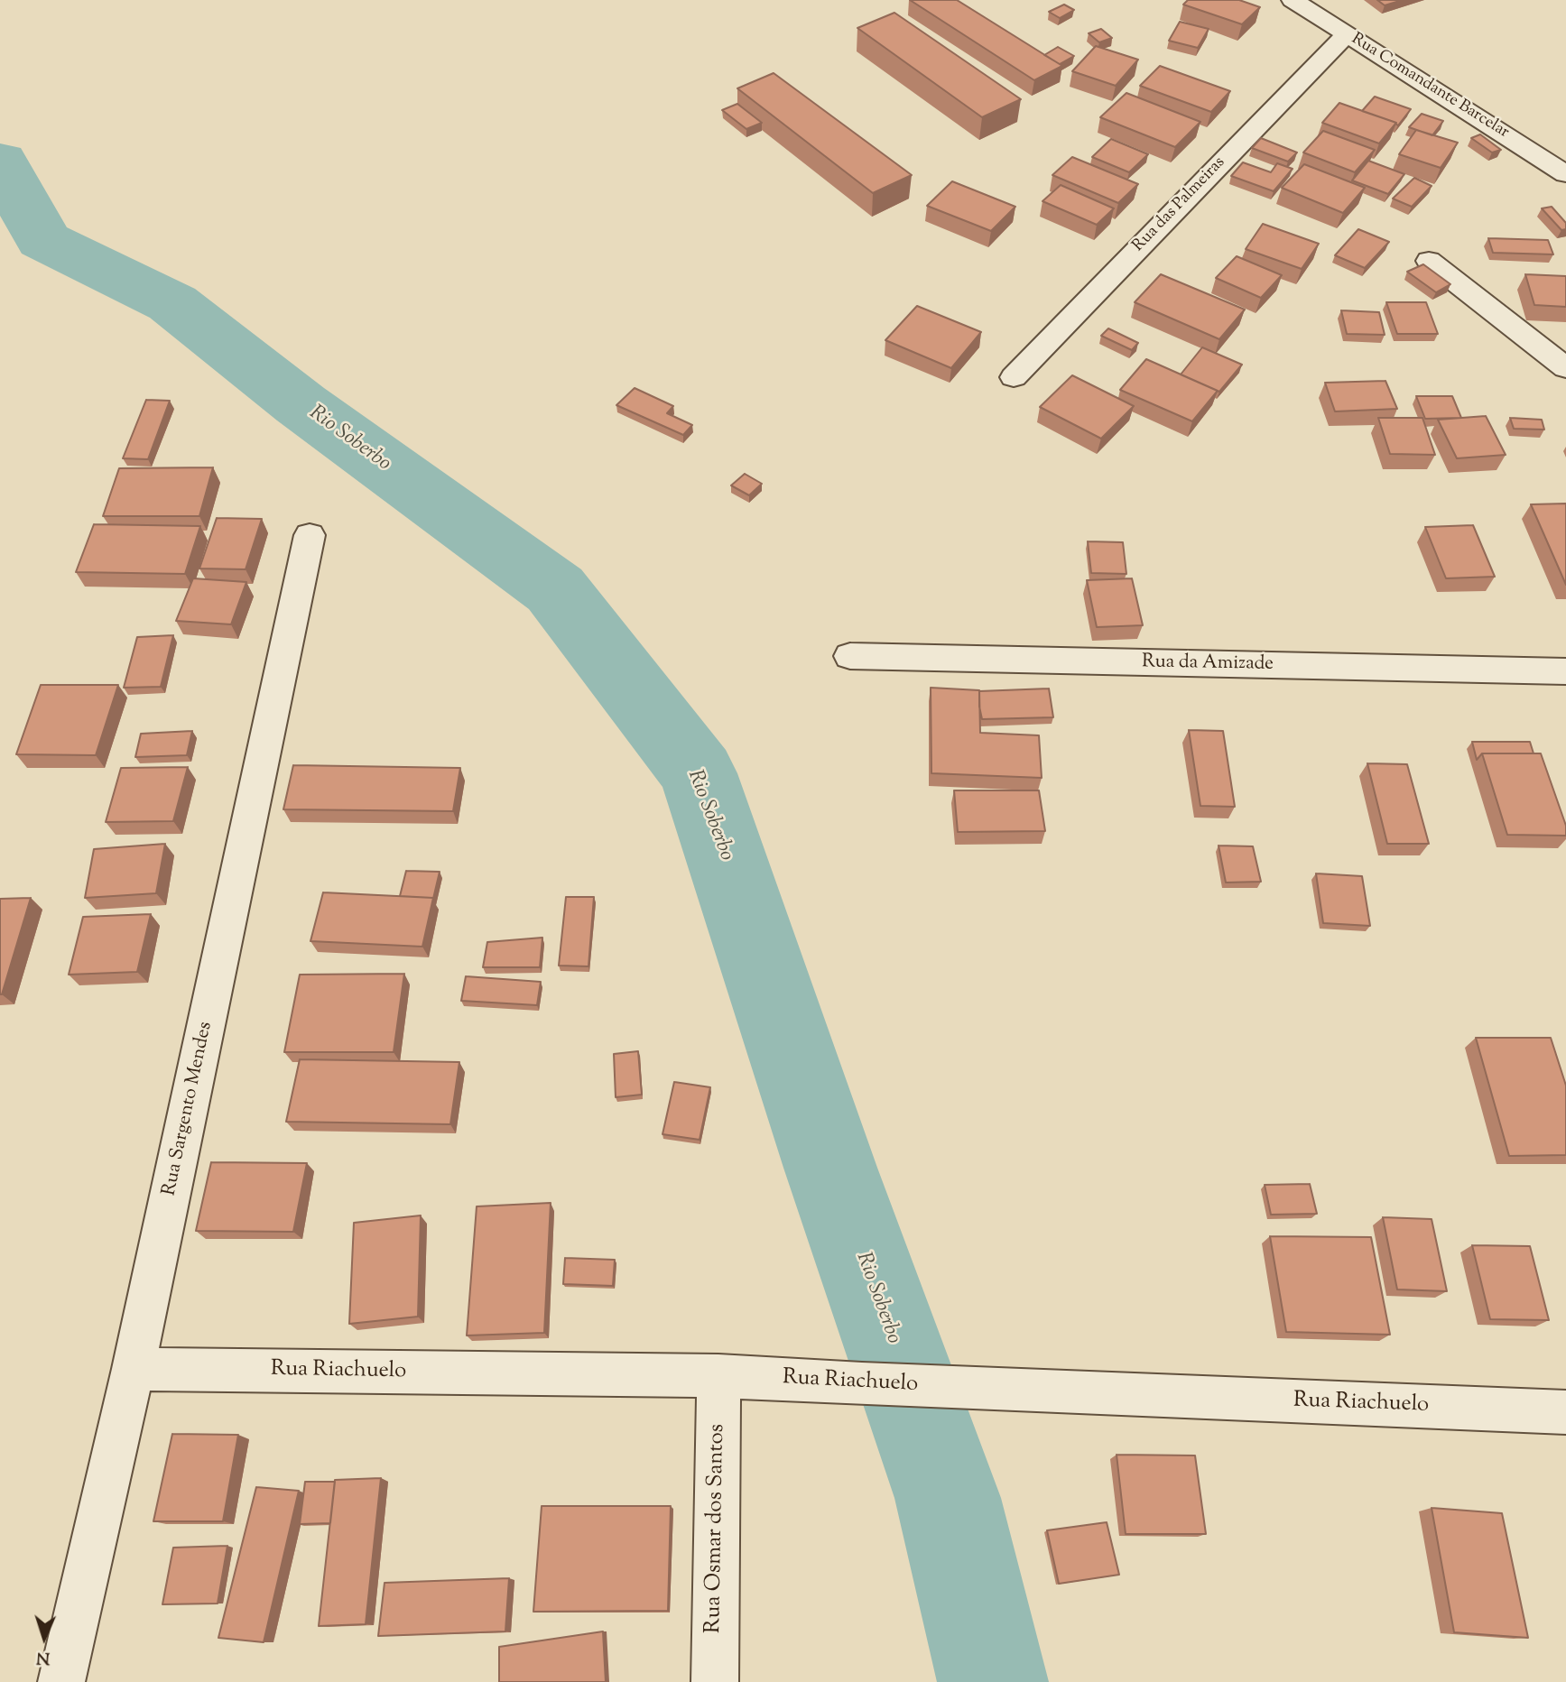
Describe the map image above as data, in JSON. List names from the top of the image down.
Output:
{
  "streets": {
    "street": [
      "Rua Comandante Barcelar",
      "Rua das Palmeiras",
      "Rua da Amizade",
      "Rua Sargento Mendes",
      "Rua Riachuelo",
      "Rua Osmar dos Santos"
    ]
  },
  "crossings": [
    ["Rua Comandante Barcelar", "Rua das Palmeiras"],
    ["Rua Sargento Mendes", "Rua Riachuelo"],
    ["Rua Riachuelo", "Rua Osmar dos Santos"]
  ],
  "water": ["Rio Soberbo"],
  "north": "bottom"
}
